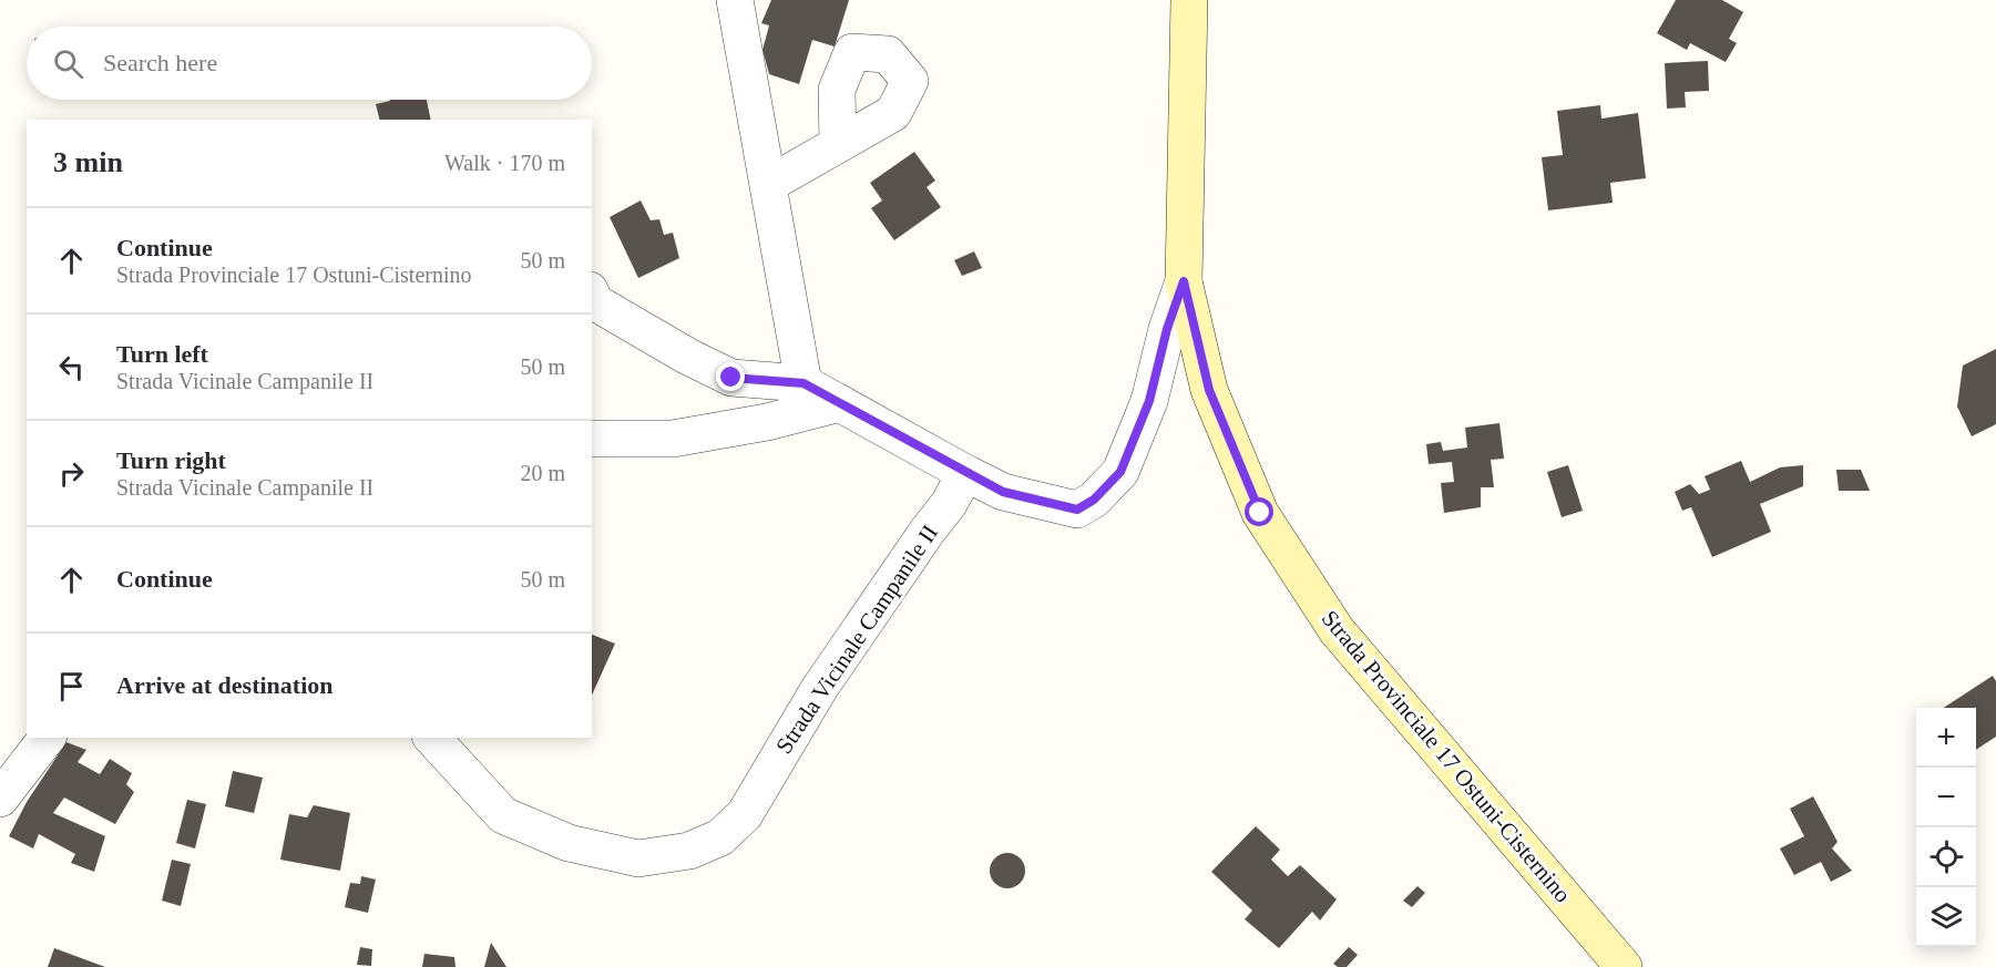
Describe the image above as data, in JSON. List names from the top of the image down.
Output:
{
  "streets": {
    "main road": ["Strada Provinciale 17 Ostuni-Cisternino"],
    "street": ["Strada Vicinale Campanile II"]
  },
  "page": {
    "search": "Search here",
    "heading": ["3 min", "Walk · 170 m"],
    "list": [
      ["Continue", "Strada Provinciale 17 Ostuni-Cisternino", "50 m"],
      ["Turn left", "Strada Vicinale Campanile II", "50 m"],
      ["Turn right", "Strada Vicinale Campanile II", "20 m"],
      ["Continue", "50 m"],
      "Arrive at destination"
    ],
    "map_buttons": ["+", "−"]
  }
}
